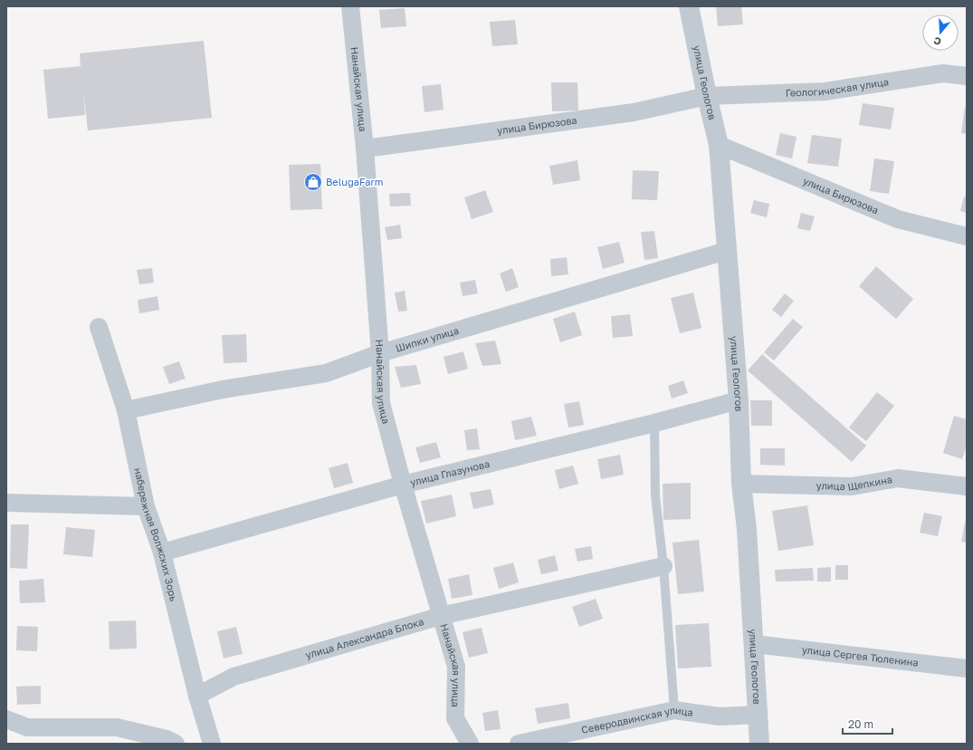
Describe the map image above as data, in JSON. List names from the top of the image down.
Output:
{
  "streets": {
    "street": [
      "улица Геологов",
      "Геологическая улица",
      "Нанайская улица",
      "улица Бирюзова",
      "Шипки улица",
      "улица Глазунова",
      "улица Щепкина",
      "набережная Волжских Зорь",
      "улица Александра Блока",
      "улица Сергея Тюленина",
      "Северодвинская улица"
    ]
  },
  "crossings": [
    ["улица Геологов", "Геологическая улица"],
    ["улица Геологов", "улица Бирюзова"],
    ["улица Геологов", "Шипки улица"],
    ["улица Геологов", "улица Глазунова"],
    ["улица Геологов", "улица Щепкина"],
    ["улица Геологов", "улица Сергея Тюленина"],
    ["улица Геологов", "Северодвинская улица"],
    ["Геологическая улица", "улица Бирюзова"],
    ["Нанайская улица", "улица Бирюзова"],
    ["Нанайская улица", "Шипки улица"],
    ["Нанайская улица", "улица Глазунова"],
    ["Нанайская улица", "улица Александра Блока"],
    ["Шипки улица", "набережная Волжских Зорь"],
    ["улица Глазунова", "набережная Волжских Зорь"],
    ["набережная Волжских Зорь", "улица Александра Блока"]
  ],
  "places": {
    "shop": ["BelugaFarm"]
  },
  "scale_bar": "20 m",
  "north": "bottom"
}
